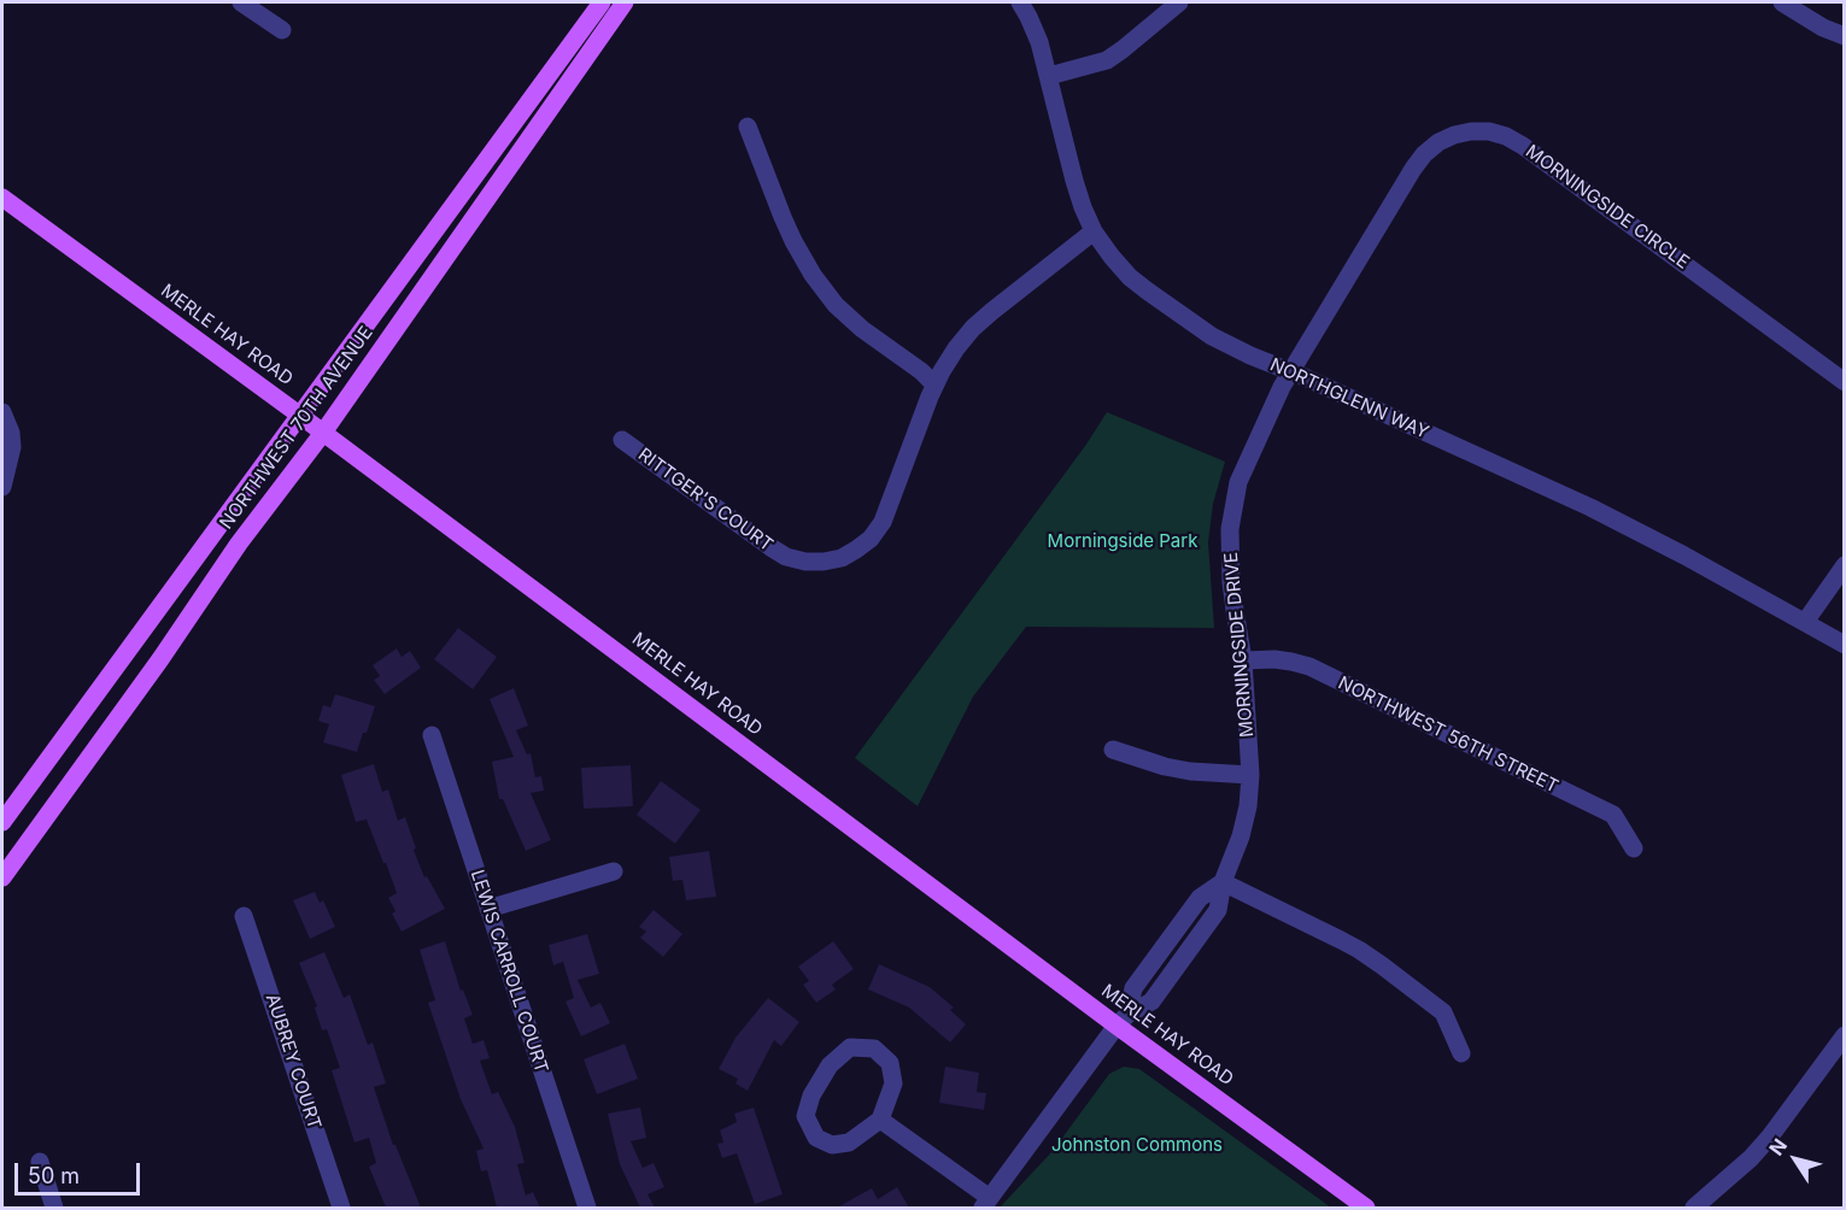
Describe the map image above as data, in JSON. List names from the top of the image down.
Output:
{
  "streets": {
    "main road": ["MERLE HAY ROAD", "NORTHWEST 70TH AVENUE"],
    "street": [
      "MORNINGSIDE CIRCLE",
      "NORTHGLENN WAY",
      "RITTGER'S COURT",
      "MORNINGSIDE DRIVE",
      "NORTHWEST 56TH STREET",
      "LEWIS CARROLL COURT",
      "AUBREY COURT"
    ]
  },
  "crossings": [
    ["MORNINGSIDE CIRCLE", "NORTHGLENN WAY"],
    ["MORNINGSIDE CIRCLE", "MORNINGSIDE DRIVE"],
    ["MERLE HAY ROAD", "NORTHWEST 70TH AVENUE"],
    ["MERLE HAY ROAD", "MORNINGSIDE DRIVE"],
    ["NORTHGLENN WAY", "RITTGER'S COURT"],
    ["NORTHGLENN WAY", "MORNINGSIDE DRIVE"],
    ["MORNINGSIDE DRIVE", "NORTHWEST 56TH STREET"]
  ],
  "parks": ["Morningside Park", "Johnston Commons"],
  "scale_bar": "50 m",
  "north": "top left"
}
